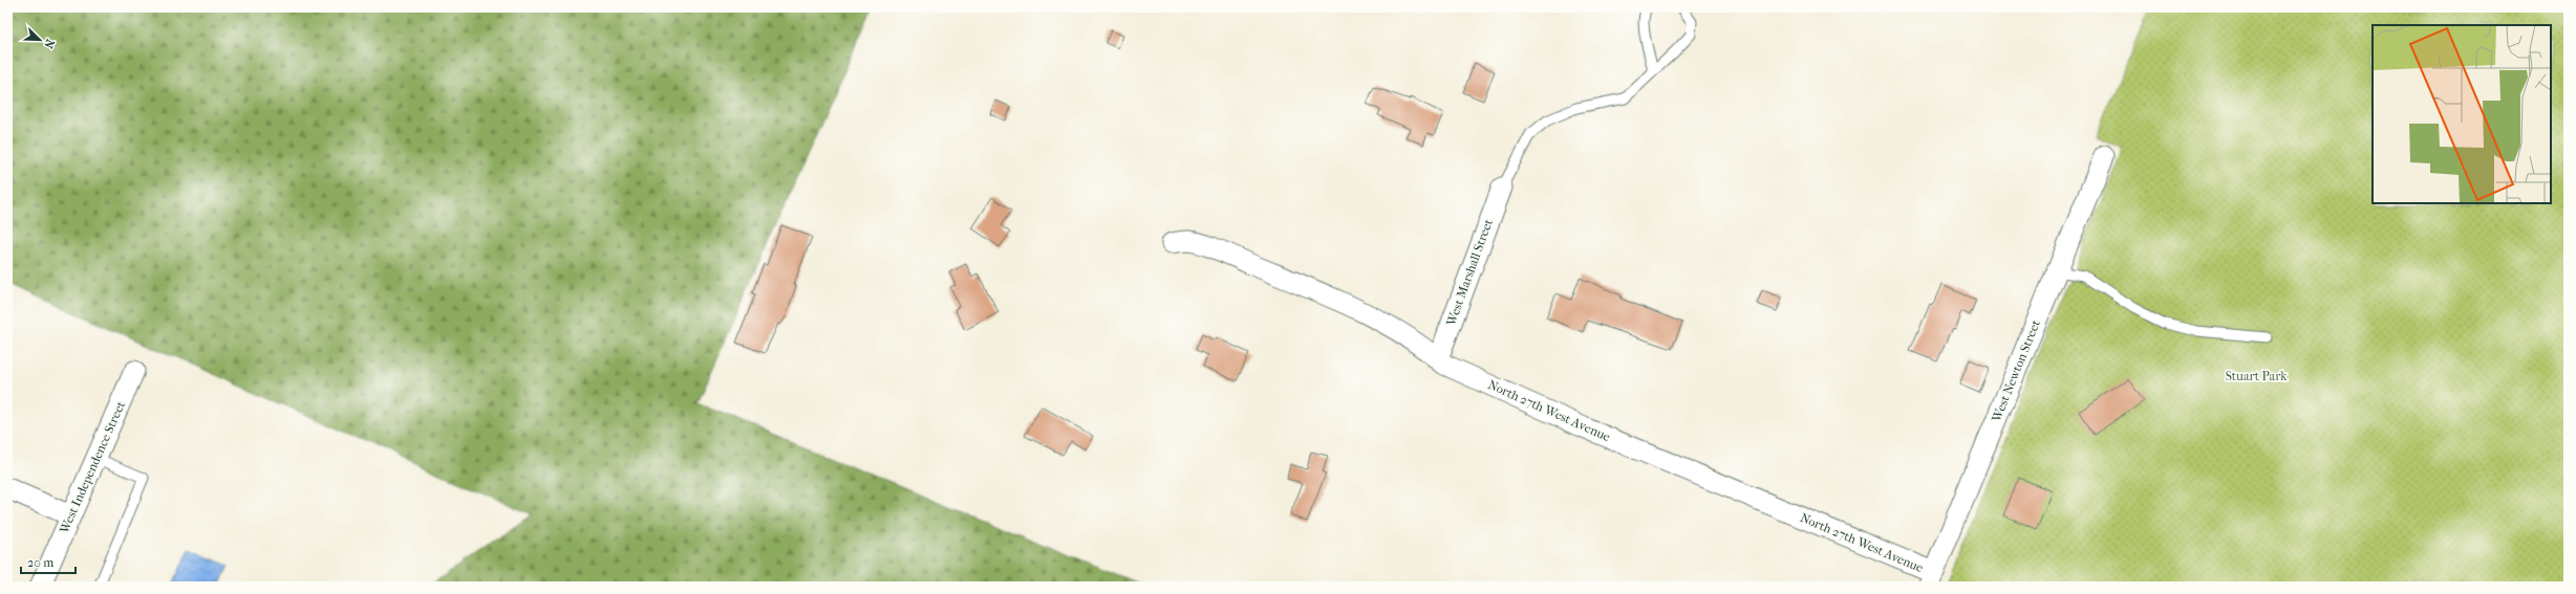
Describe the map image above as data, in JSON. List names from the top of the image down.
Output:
{
  "streets": {
    "street": [
      "West Marshall Street",
      "West Newton Street",
      "North 27th West Avenue",
      "West Independence Street"
    ]
  },
  "crossings": [
    ["West Marshall Street", "North 27th West Avenue"],
    ["West Newton Street", "North 27th West Avenue"]
  ],
  "parks": ["Stuart Park"],
  "scale_bar": "20 m",
  "north": "bottom right"
}
